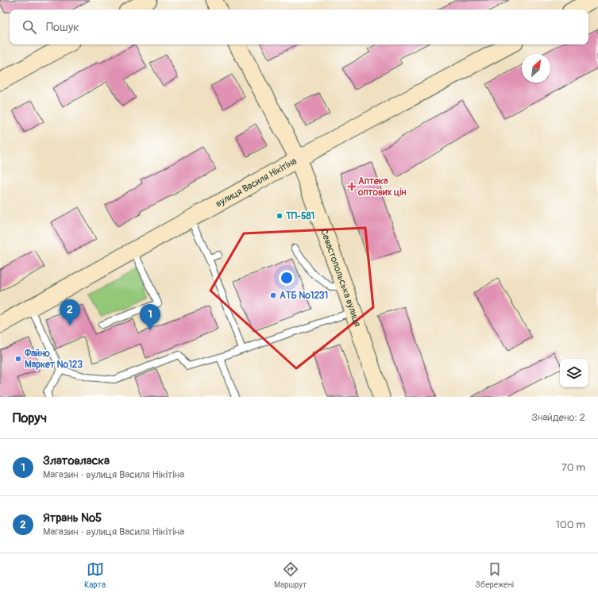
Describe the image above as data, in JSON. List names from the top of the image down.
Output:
{
  "streets": {
    "street": ["вулиця Василя Нікітіна", "Севастопольська вулиця"]
  },
  "crossings": [
    ["вулиця Василя Нікітіна", "Севастопольська вулиця"]
  ],
  "places": {
    "health": ["Аптека оптових цін"],
    "other": ["ТП-581", "АТБ №1231", "Файно Маркет №123"]
  },
  "north": "top right",
  "page": {
    "search": "Пошук",
    "pins": ["2", "1"],
    "heading": ["Поруч", "Знайдено: 2"],
    "list": [
      {
        "mark": "1",
        "name": "Златовласка",
        "note": "Магазин · вулиця Василя Нікітіна",
        "value": "70 m"
      },
      {
        "mark": "2",
        "name": "Ятрань №5",
        "note": "Магазин · вулиця Василя Нікітіна",
        "value": "100 m"
      }
    ],
    "nav": ["Карта", "Маршрут", "Збережені"]
  }
}
